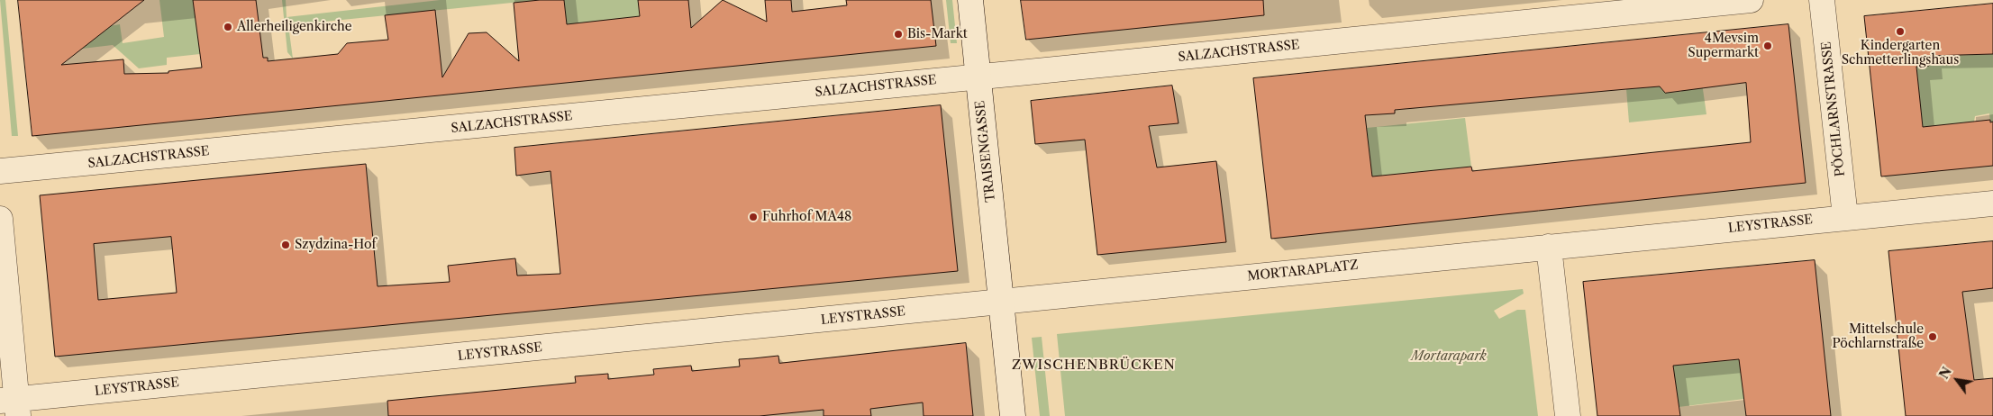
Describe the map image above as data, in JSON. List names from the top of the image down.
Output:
{
  "streets": {
    "street": [
      "SALZACHSTRASSE",
      "PÖCHLARNSTRASSE",
      "TRAISENGASSE",
      "LEYSTRASSE",
      "MORTARAPLATZ"
    ]
  },
  "crossings": [
    ["SALZACHSTRASSE", "TRAISENGASSE"],
    ["PÖCHLARNSTRASSE", "LEYSTRASSE"],
    ["TRAISENGASSE", "LEYSTRASSE"],
    ["TRAISENGASSE", "MORTARAPLATZ"],
    ["LEYSTRASSE", "MORTARAPLATZ"]
  ],
  "districts": ["ZWISCHENBRÜCKEN"],
  "parks": ["Mortarapark"],
  "places": [
    "Allerheiligenkirche",
    "Kindergarten Schmetterlingshaus",
    "Bis-Markt",
    "4Mevsim Supermarkt",
    "Fuhrhof MA48",
    "Szydzina-Hof",
    "Mittelschule Pöchlarnstraße"
  ],
  "north": "top left"
}
